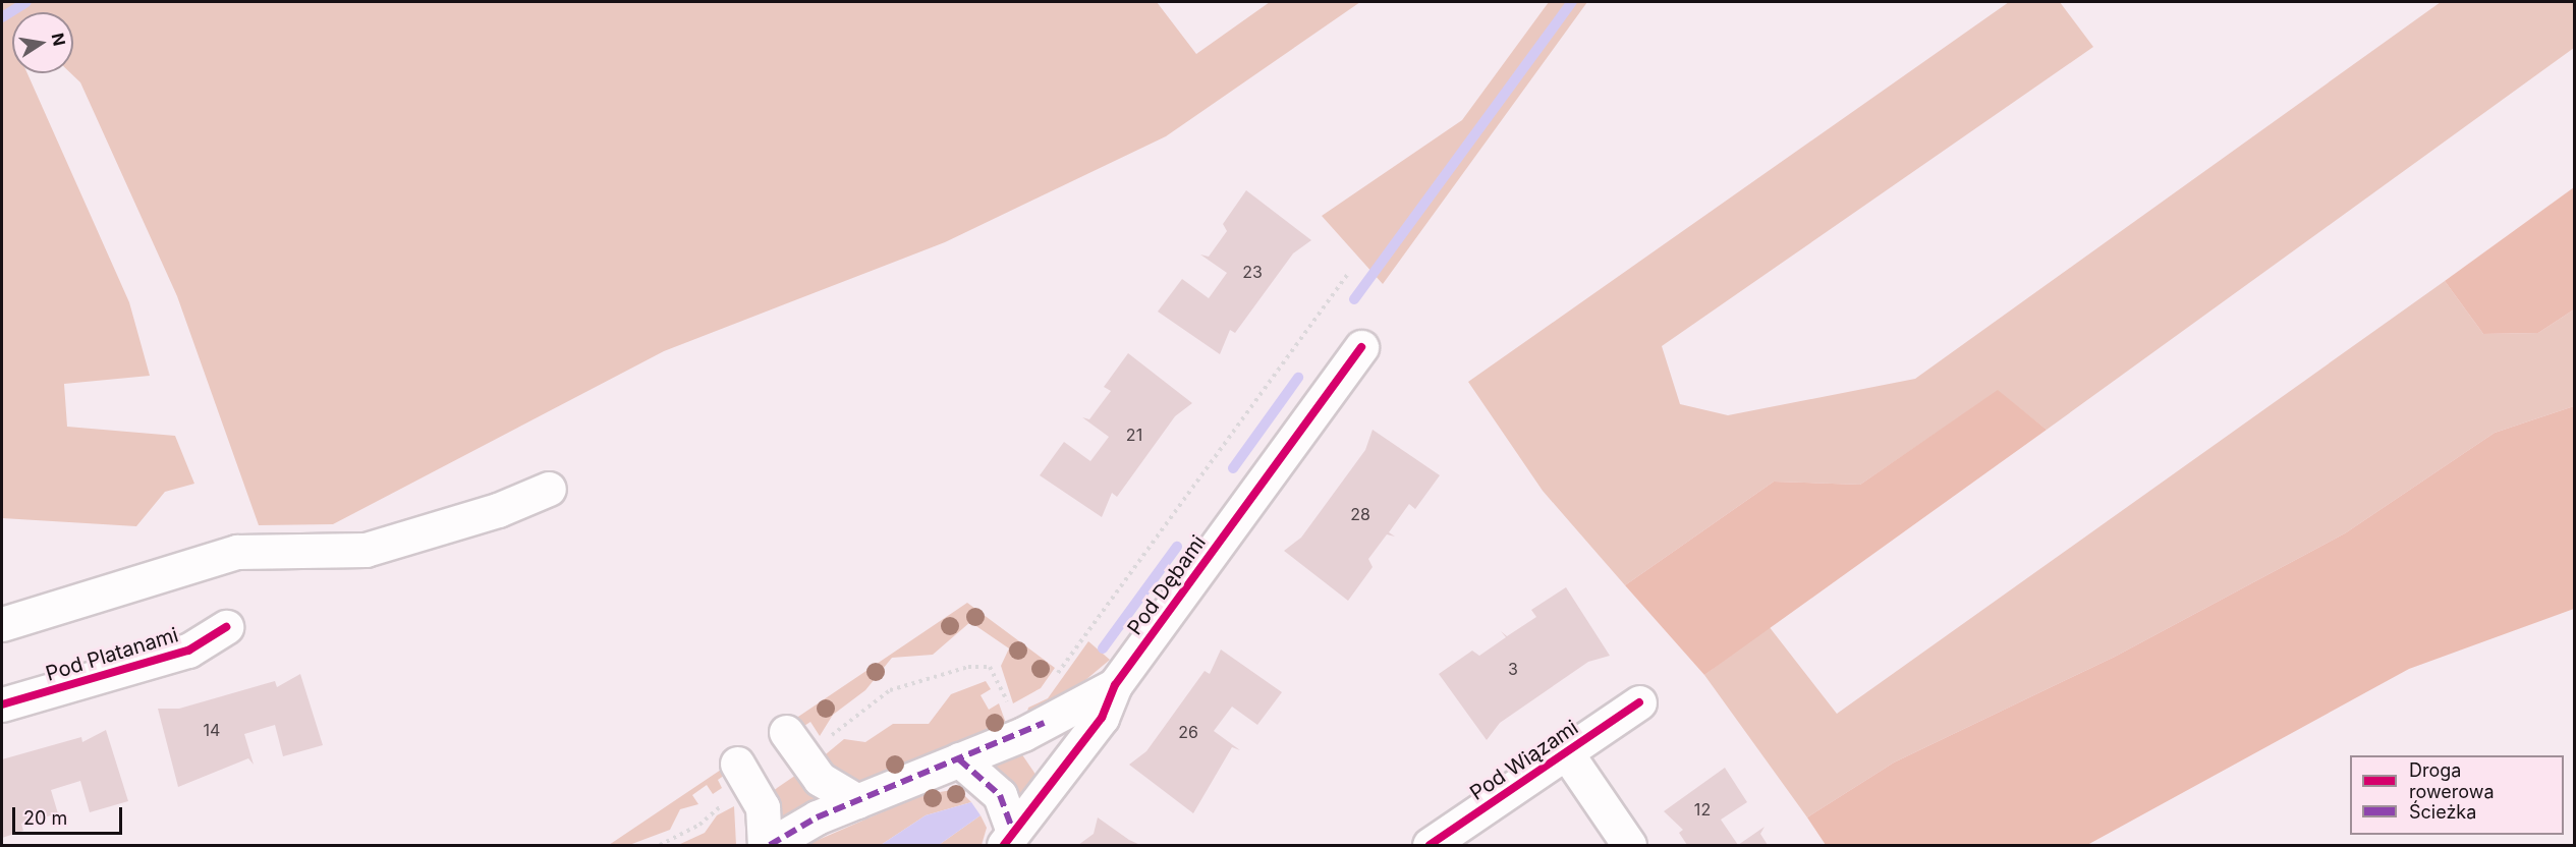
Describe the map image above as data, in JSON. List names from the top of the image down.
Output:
{
  "streets": {
    "street": ["Pod Dębami", "Pod Platanami", "Pod Wiązami"]
  },
  "house_numbers": [
    "23",
    "21",
    "28",
    "3",
    "14",
    "26",
    "12"
  ],
  "legend": ["Droga rowerowa", "Ścieżka"],
  "scale_bar": "20 m",
  "north": "right"
}
